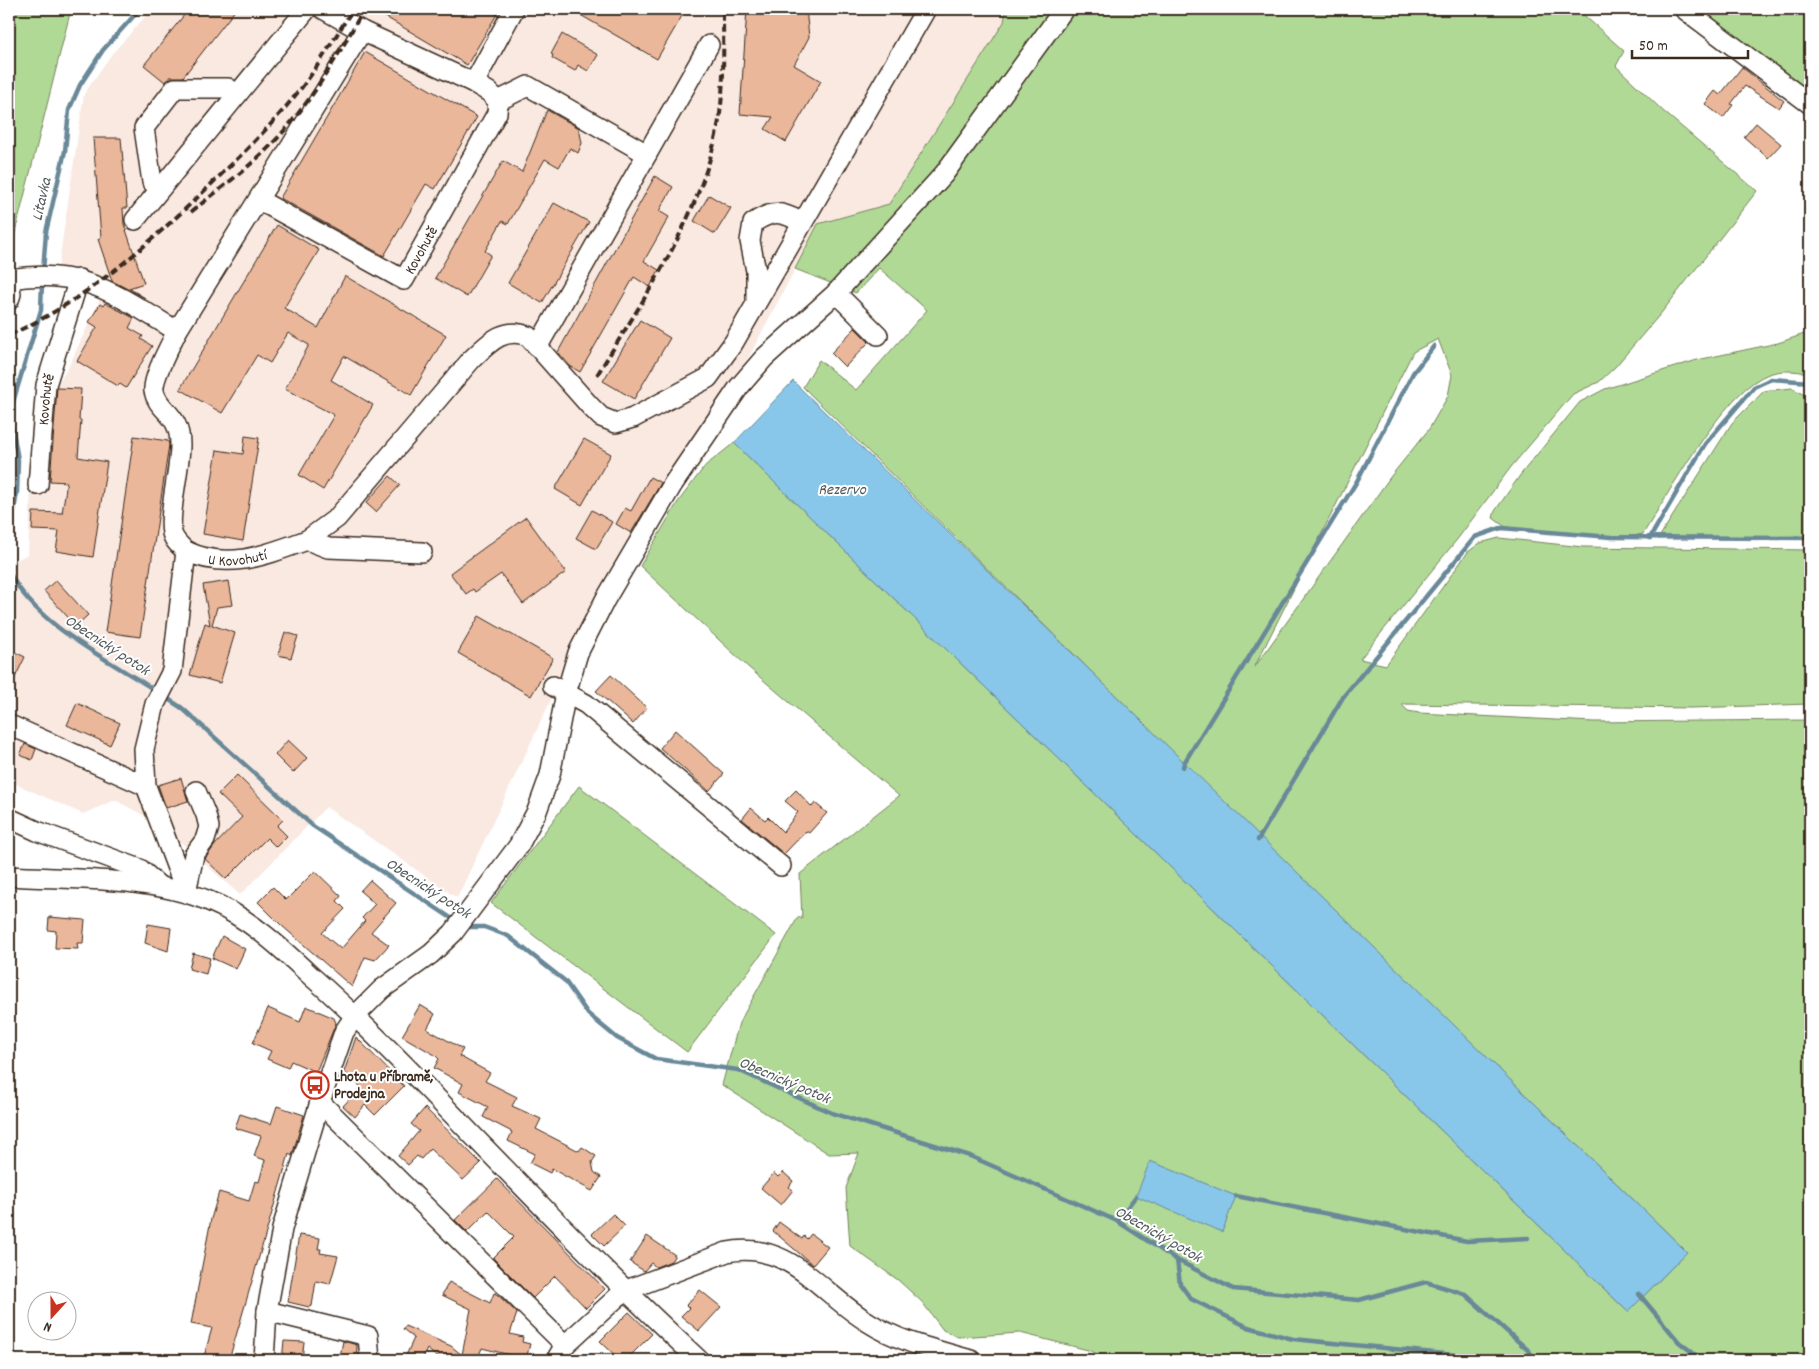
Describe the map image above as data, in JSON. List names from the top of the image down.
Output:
{
  "streets": {
    "street": ["Kovohutě", "U Kovohutí"]
  },
  "water": ["Litavka", "Rezervo", "Obecnický potok"],
  "places": {
    "bus stop": ["Lhota u Příbramě, Prodejna"]
  },
  "scale_bar": "50 m",
  "north": "bottom"
}
